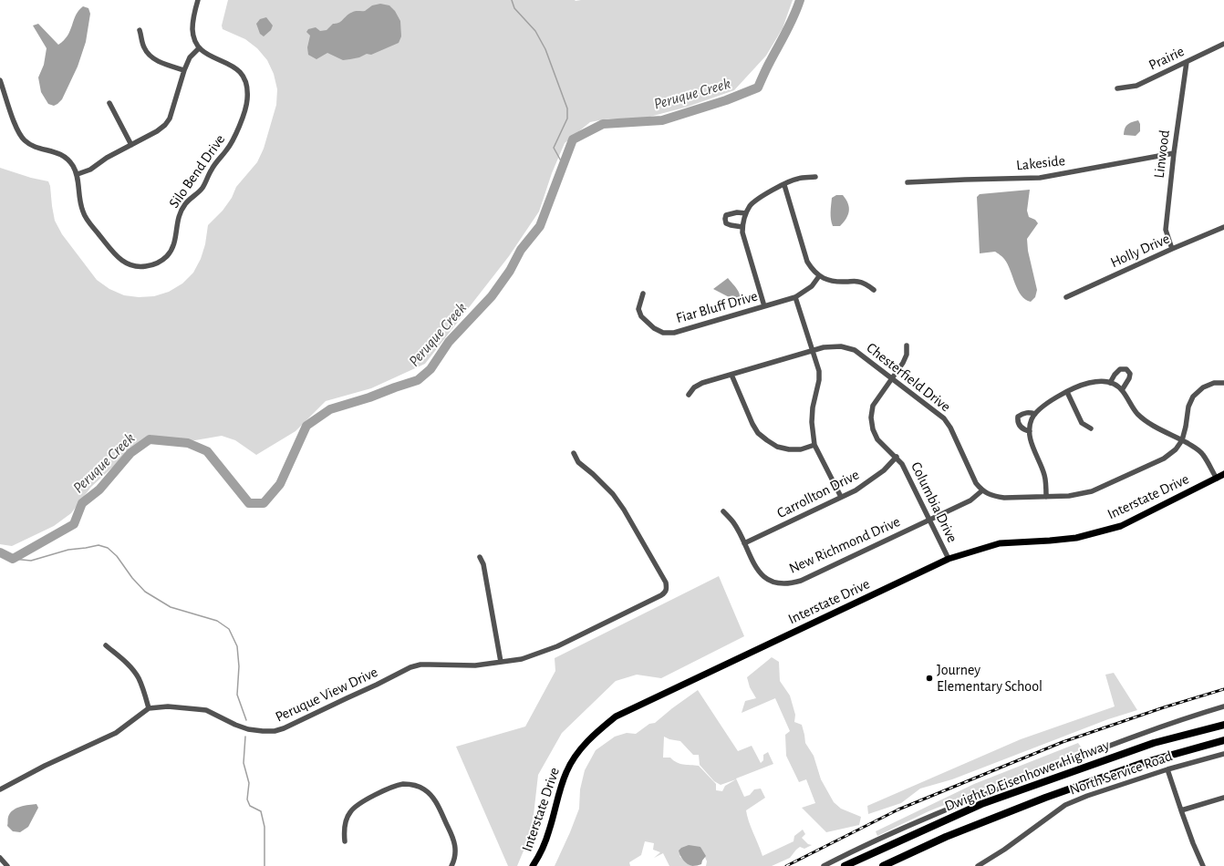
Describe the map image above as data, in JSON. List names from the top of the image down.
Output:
{
  "streets": {
    "highway": ["Dwight D Eisenhower Highway"],
    "main road": ["Interstate Drive"],
    "street": [
      "Prairie",
      "Linwood",
      "Lakeside",
      "Silo Bend Drive",
      "Holly Drive",
      "Fiar Bluff Drive",
      "Chesterfield Drive",
      "Carrollton Drive",
      "Columbia Drive",
      "New Richmond Drive",
      "Peruque View Drive",
      "North Service Road"
    ]
  },
  "crossings": [
    ["Prairie", "Linwood"],
    ["Linwood", "Lakeside"],
    ["Linwood", "Holly Drive"],
    ["Chesterfield Drive", "Columbia Drive"],
    ["Chesterfield Drive", "New Richmond Drive"],
    ["Carrollton Drive", "Columbia Drive"],
    ["Carrollton Drive", "New Richmond Drive"],
    ["Interstate Drive", "Columbia Drive"],
    ["Columbia Drive", "New Richmond Drive"]
  ],
  "water": ["Peruque Creek"],
  "places": ["Journey Elementary School"]
}
